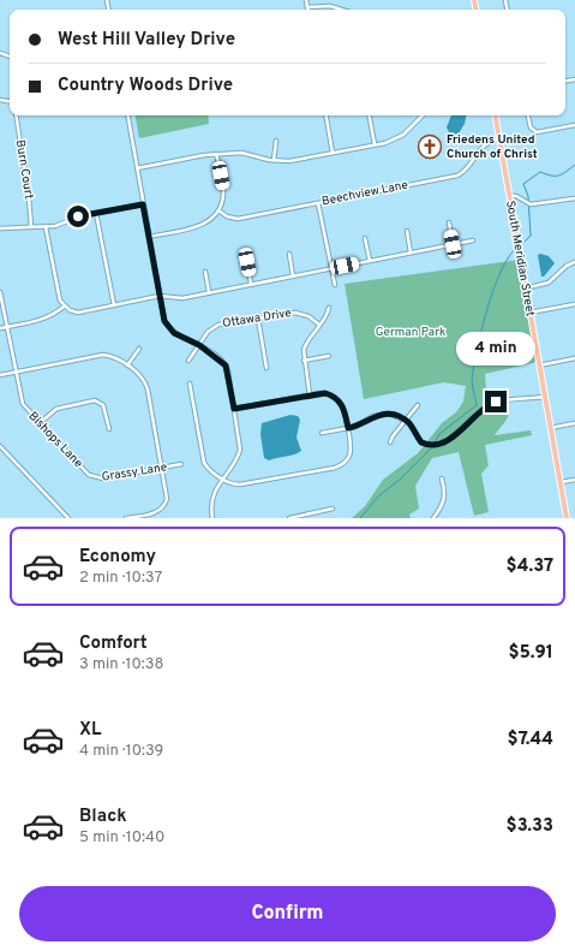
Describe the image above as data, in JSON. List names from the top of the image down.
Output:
{
  "streets": {
    "main road": ["South Meridian Street"],
    "street": [
      "Burn Court",
      "Beechview Lane",
      "Ottawa Drive",
      "Bishops Lane",
      "Grassy Lane"
    ]
  },
  "crossings": [
    ["Beechview Lane", "South Meridian Street"],
    ["Bishops Lane", "Grassy Lane"]
  ],
  "parks": ["German Park"],
  "places": {
    "church": ["Friedens United Church of Christ"]
  },
  "page": {
    "banner": ["West Hill Valley Drive", "Country Woods Drive"],
    "bubble": "4 min",
    "list": [
      {
        "name": "Economy",
        "note": "2 min · 10:37",
        "value": "$4.37"
      },
      {
        "name": "Comfort",
        "note": "3 min · 10:38",
        "value": "$5.91"
      },
      {
        "name": "XL",
        "note": "4 min · 10:39",
        "value": "$7.44"
      },
      {
        "name": "Black",
        "note": "5 min · 10:40",
        "value": "$3.33"
      }
    ],
    "buttons": "Confirm"
  }
}
